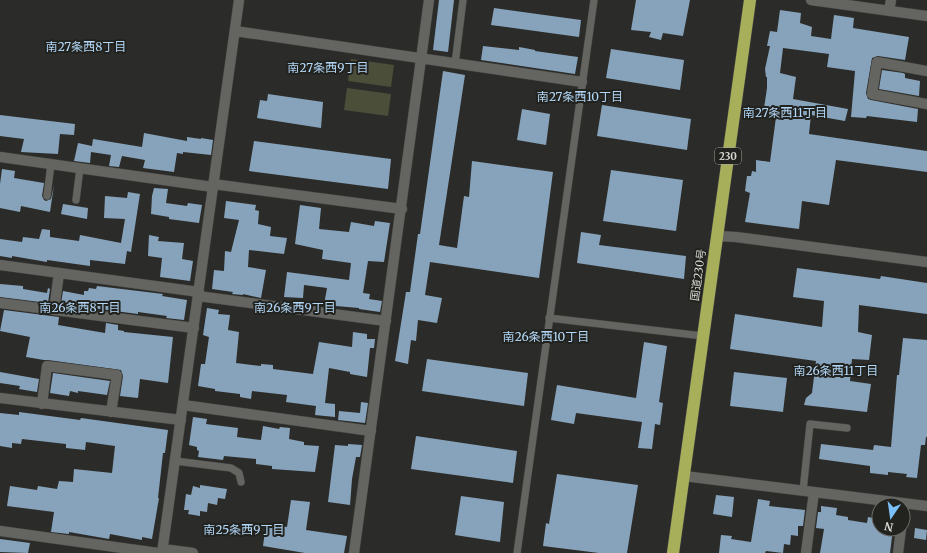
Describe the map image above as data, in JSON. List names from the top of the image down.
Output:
{
  "streets": {
    "highway": ["230", "国道230号"]
  },
  "districts": [
    "南27条西8丁目",
    "南27条西9丁目",
    "南27条西10丁目",
    "南27条西11丁目",
    "南26条西8丁目",
    "南26条西9丁目",
    "南26条西10丁目",
    "南26条西11丁目",
    "南25条西9丁目"
  ],
  "north": "bottom"
}
